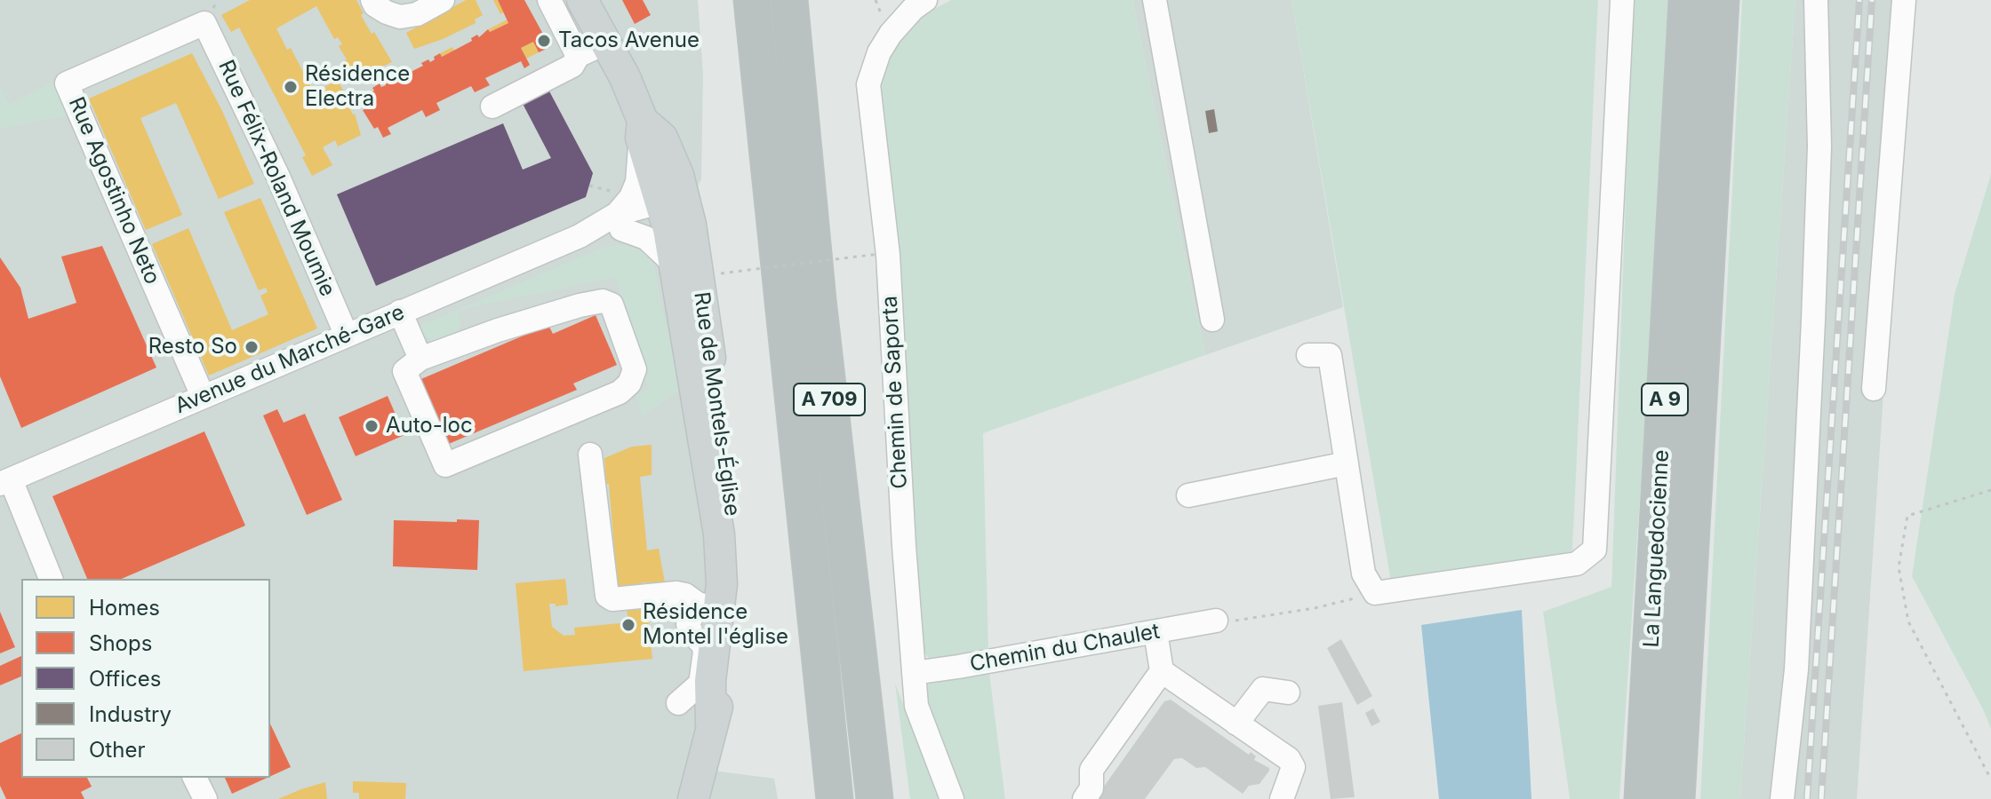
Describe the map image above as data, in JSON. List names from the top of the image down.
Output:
{
  "streets": {
    "highway": ["A 709", "A 9", "La Languedocienne"],
    "main road": ["Rue de Montels-Église"],
    "street": [
      "Rue Félix-Roland Moumie",
      "Rue Agostinho Neto",
      "Avenue du Marché-Gare",
      "Chemin de Saporta",
      "Chemin du Chaulet"
    ]
  },
  "crossings": [
    ["Rue Félix-Roland Moumie", "Rue Agostinho Neto"],
    ["Rue Félix-Roland Moumie", "Avenue du Marché-Gare"],
    ["Rue Agostinho Neto", "Avenue du Marché-Gare"],
    ["Avenue du Marché-Gare", "Rue de Montels-Église"],
    ["Chemin de Saporta", "Chemin du Chaulet"]
  ],
  "places": [
    "Tacos Avenue",
    "Résidence Electra",
    "Resto So",
    "Auto-loc",
    "Résidence Montel l'église"
  ],
  "legend": [
    "Homes",
    "Shops",
    "Offices",
    "Industry",
    "Other"
  ]
}
